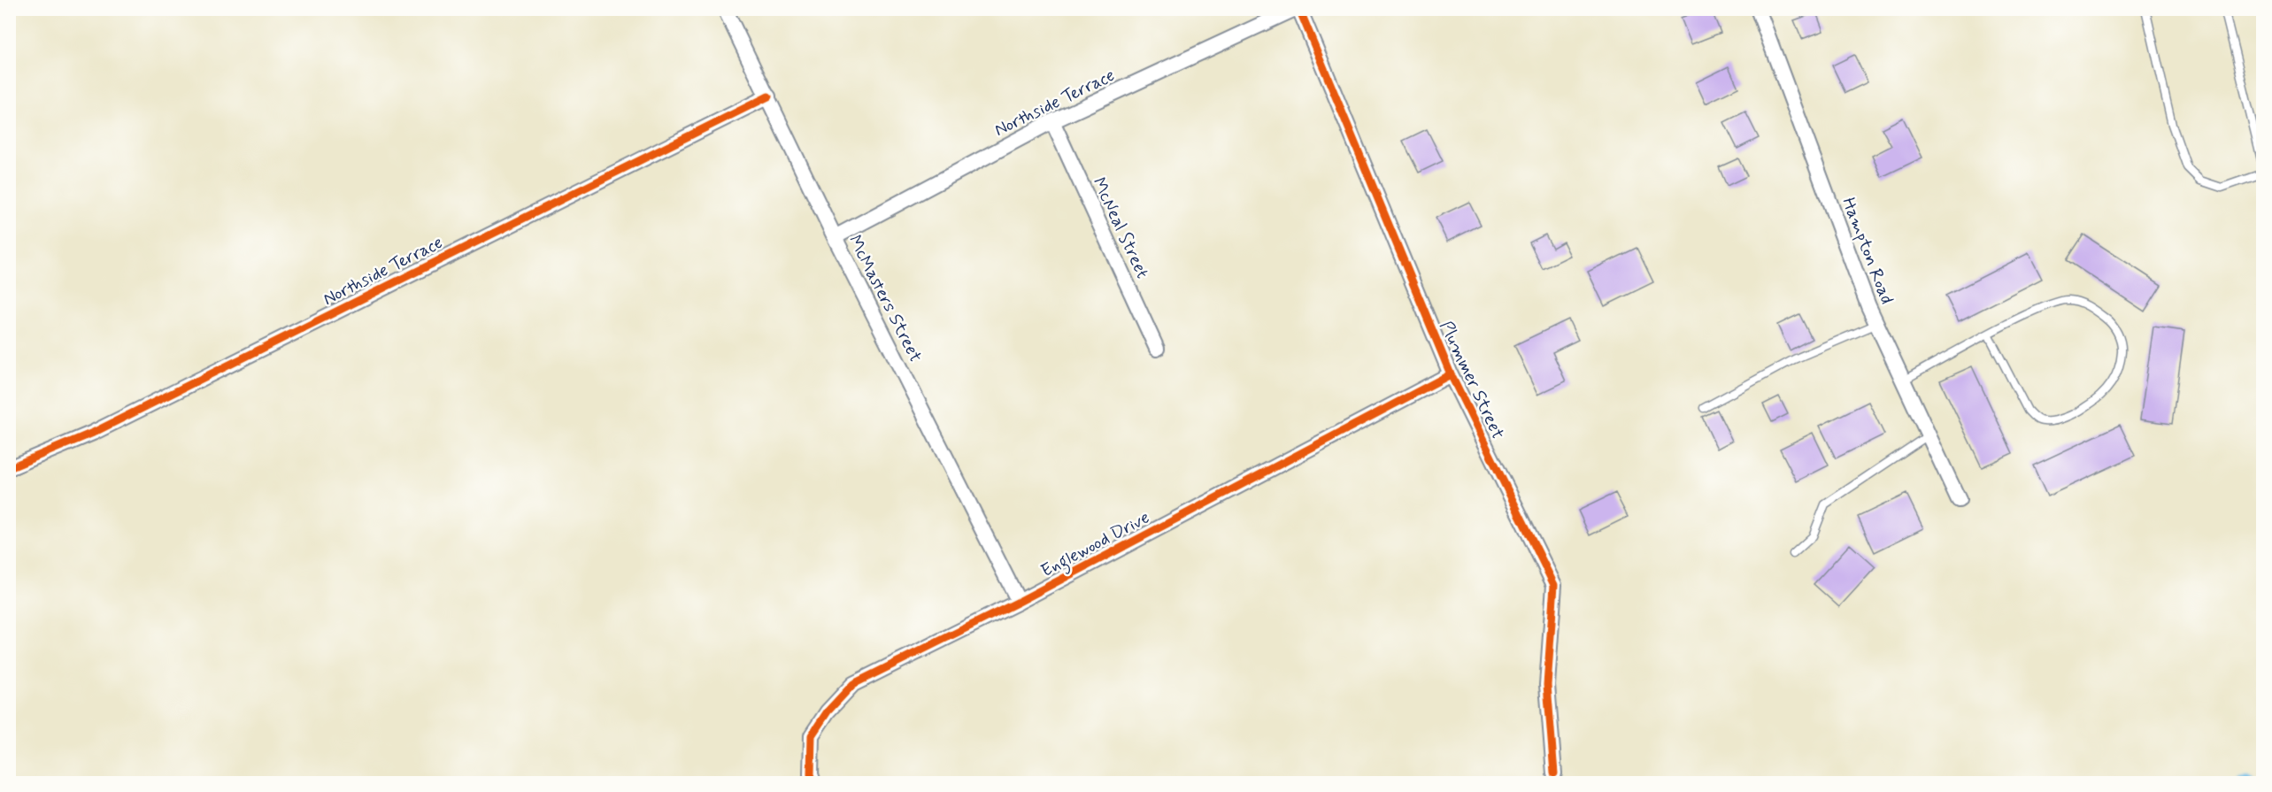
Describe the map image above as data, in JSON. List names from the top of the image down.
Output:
{
  "streets": {
    "street": [
      "Northside Terrace",
      "McNeal Street",
      "Hampton Road",
      "McMasters Street",
      "Plummer Street",
      "Englewood Drive"
    ]
  },
  "crossings": [
    ["Northside Terrace", "McNeal Street"],
    ["Northside Terrace", "McMasters Street"],
    ["McMasters Street", "Englewood Drive"],
    ["Plummer Street", "Englewood Drive"]
  ]
}
